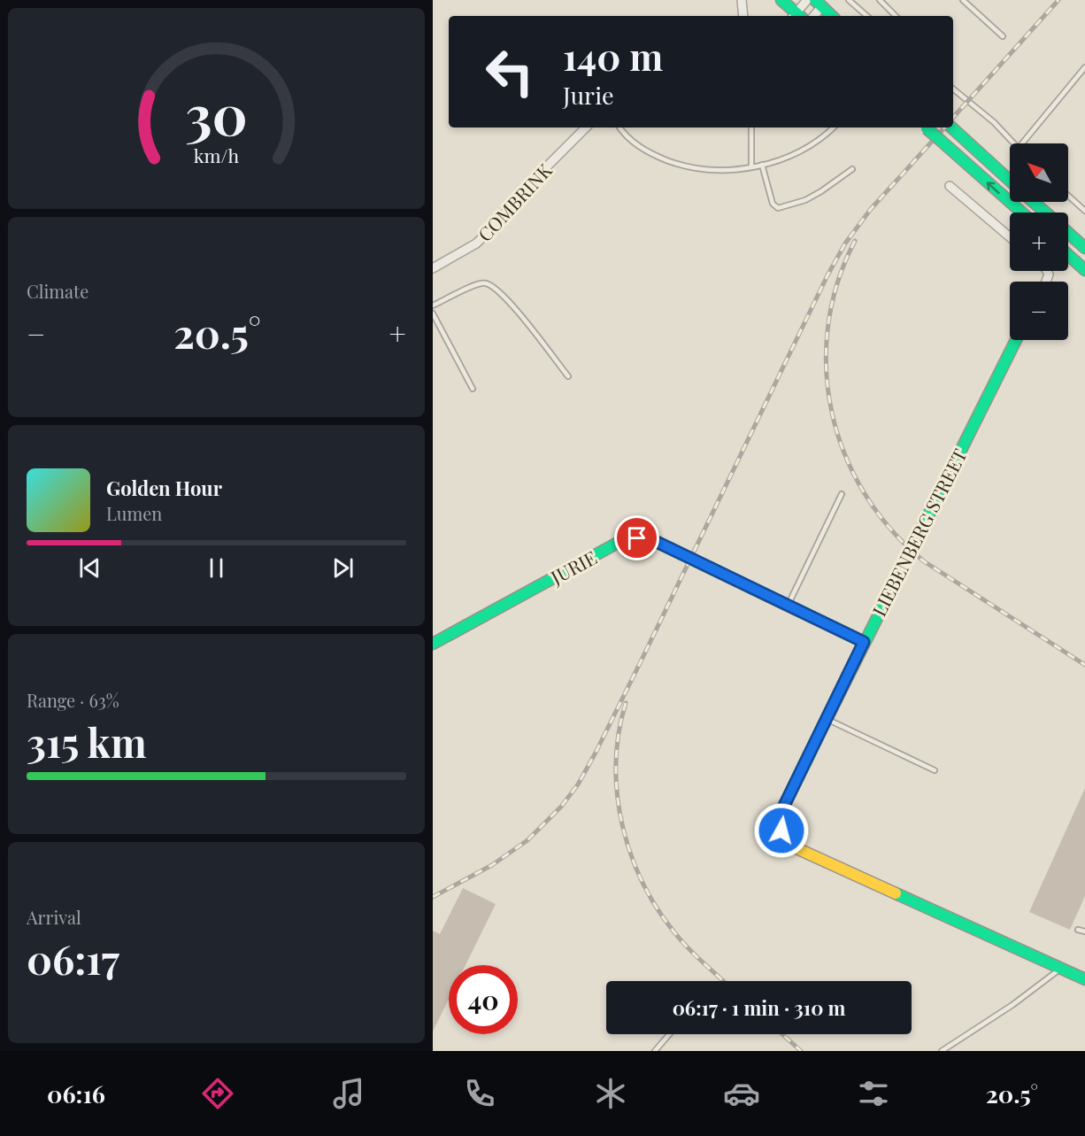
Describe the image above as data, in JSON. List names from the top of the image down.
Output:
{
  "streets": {
    "street": ["COMBRINK", "LIEBENBERG STREET", "JURIE"]
  },
  "crossings": [
    ["LIEBENBERG STREET", "JURIE"]
  ],
  "north": "top left",
  "page": {
    "turn": ["140 m", "Jurie"],
    "map_buttons": ["+", "−"],
    "tile": [
      "Climate",
      ["Range · 63%", "315 km"],
      ["Arrival", "06:17"]
    ],
    "heat": ["−", "20.5°", "+"],
    "song": ["Golden Hour", "Lumen"],
    "limit": "40",
    "trip": "06:17 · 1 min · 310 m",
    "tabs": ["06:16", "20.5°"],
    "gauge": ["30", "km/h"]
  }
}
